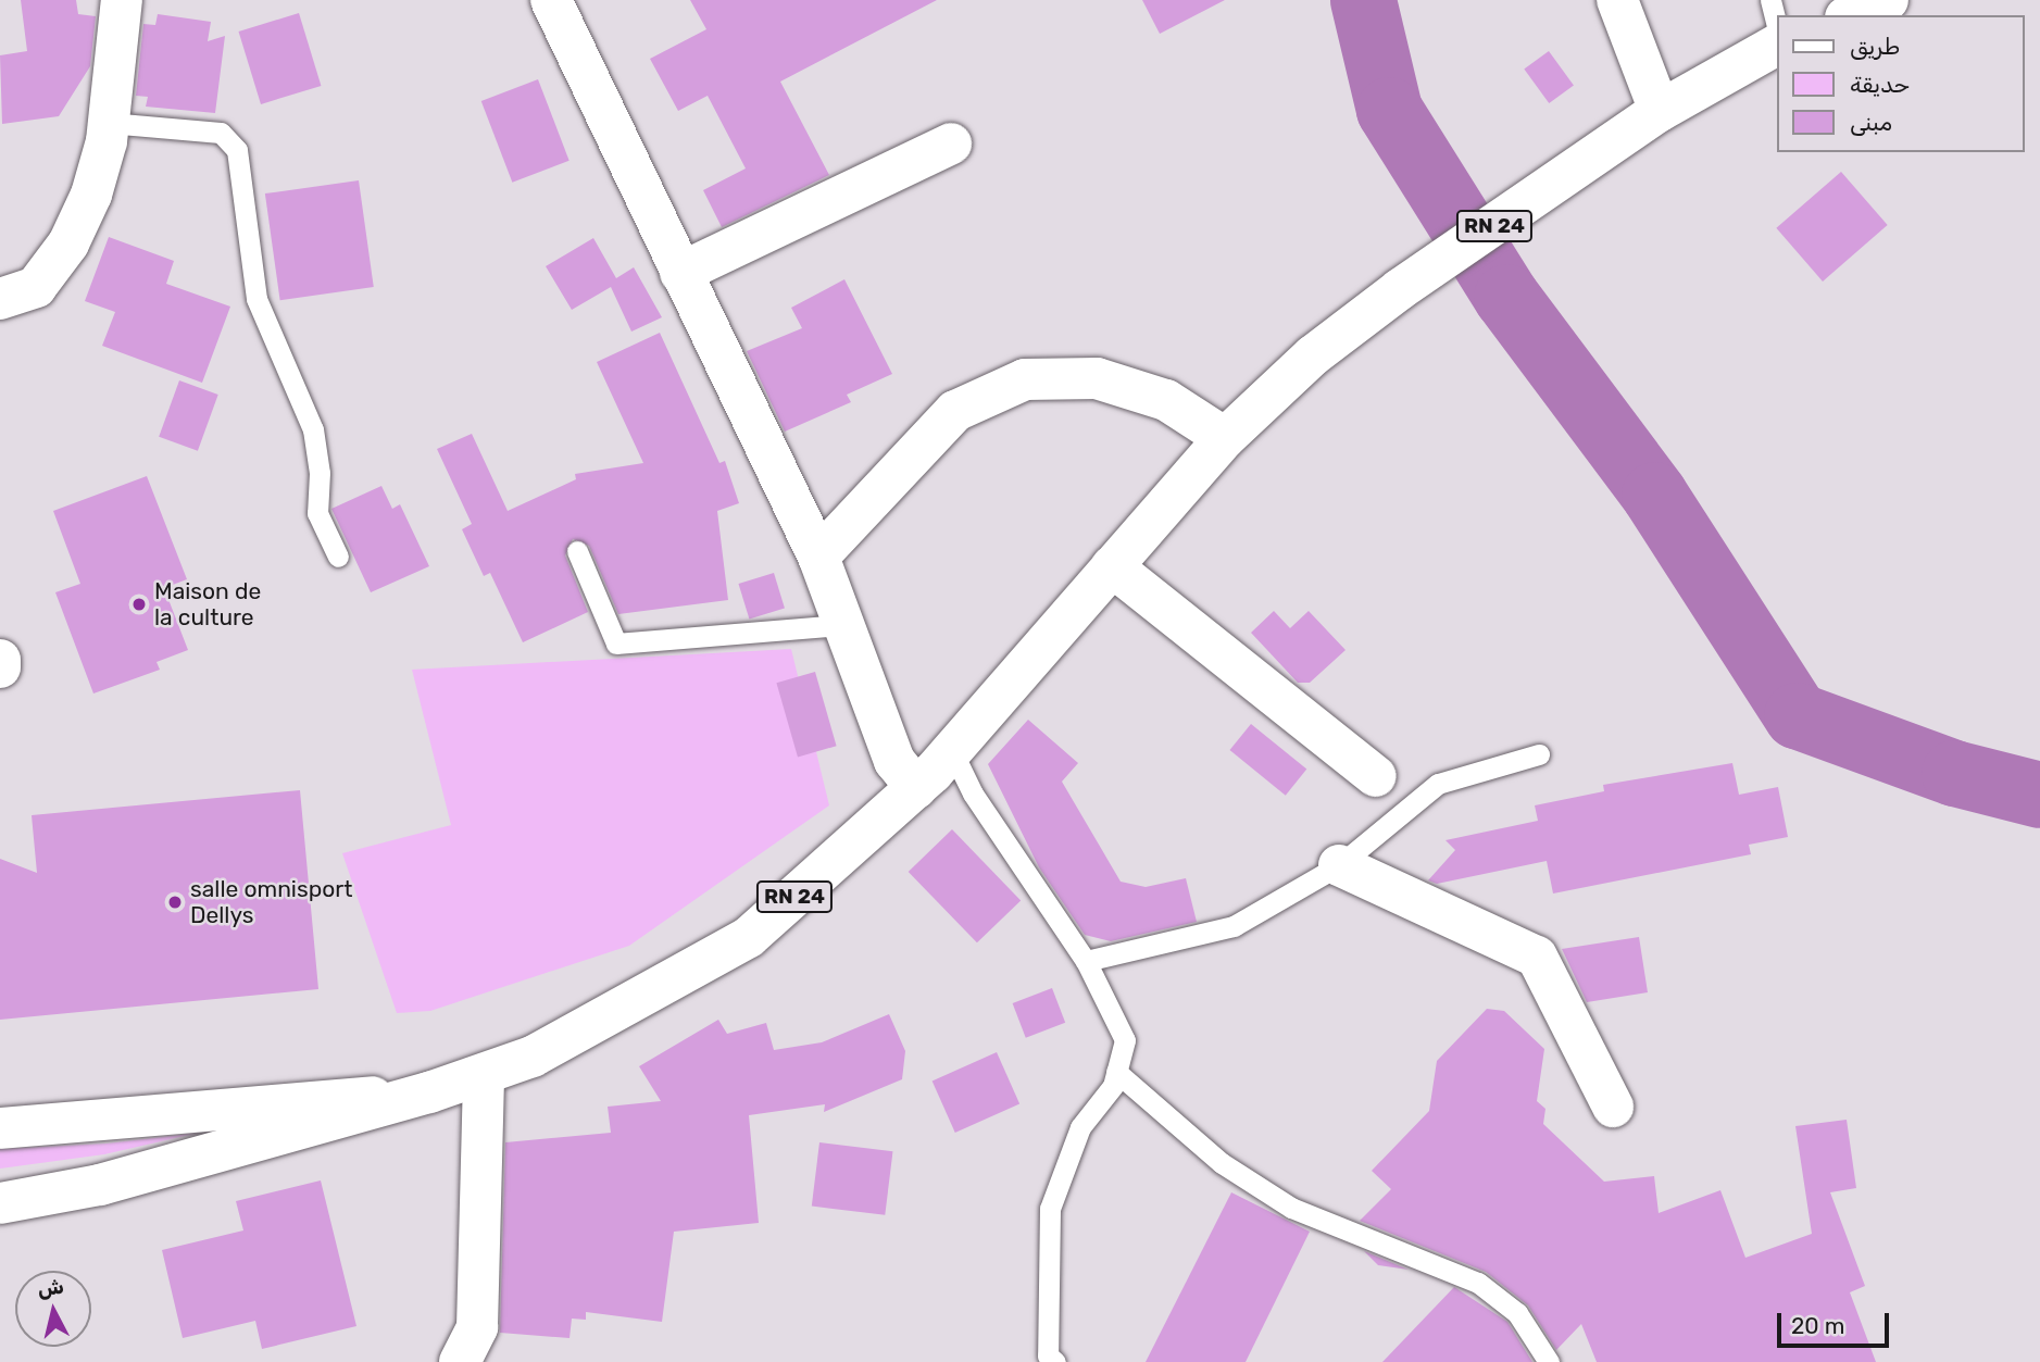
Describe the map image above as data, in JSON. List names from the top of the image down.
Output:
{
  "streets": {
    "street": ["RN 24"]
  },
  "places": ["Maison de la culture", "salle omnisport Dellys"],
  "legend": ["طريق", "حديقة", "مبنى"],
  "scale_bar": "20 m",
  "north": "top"
}
